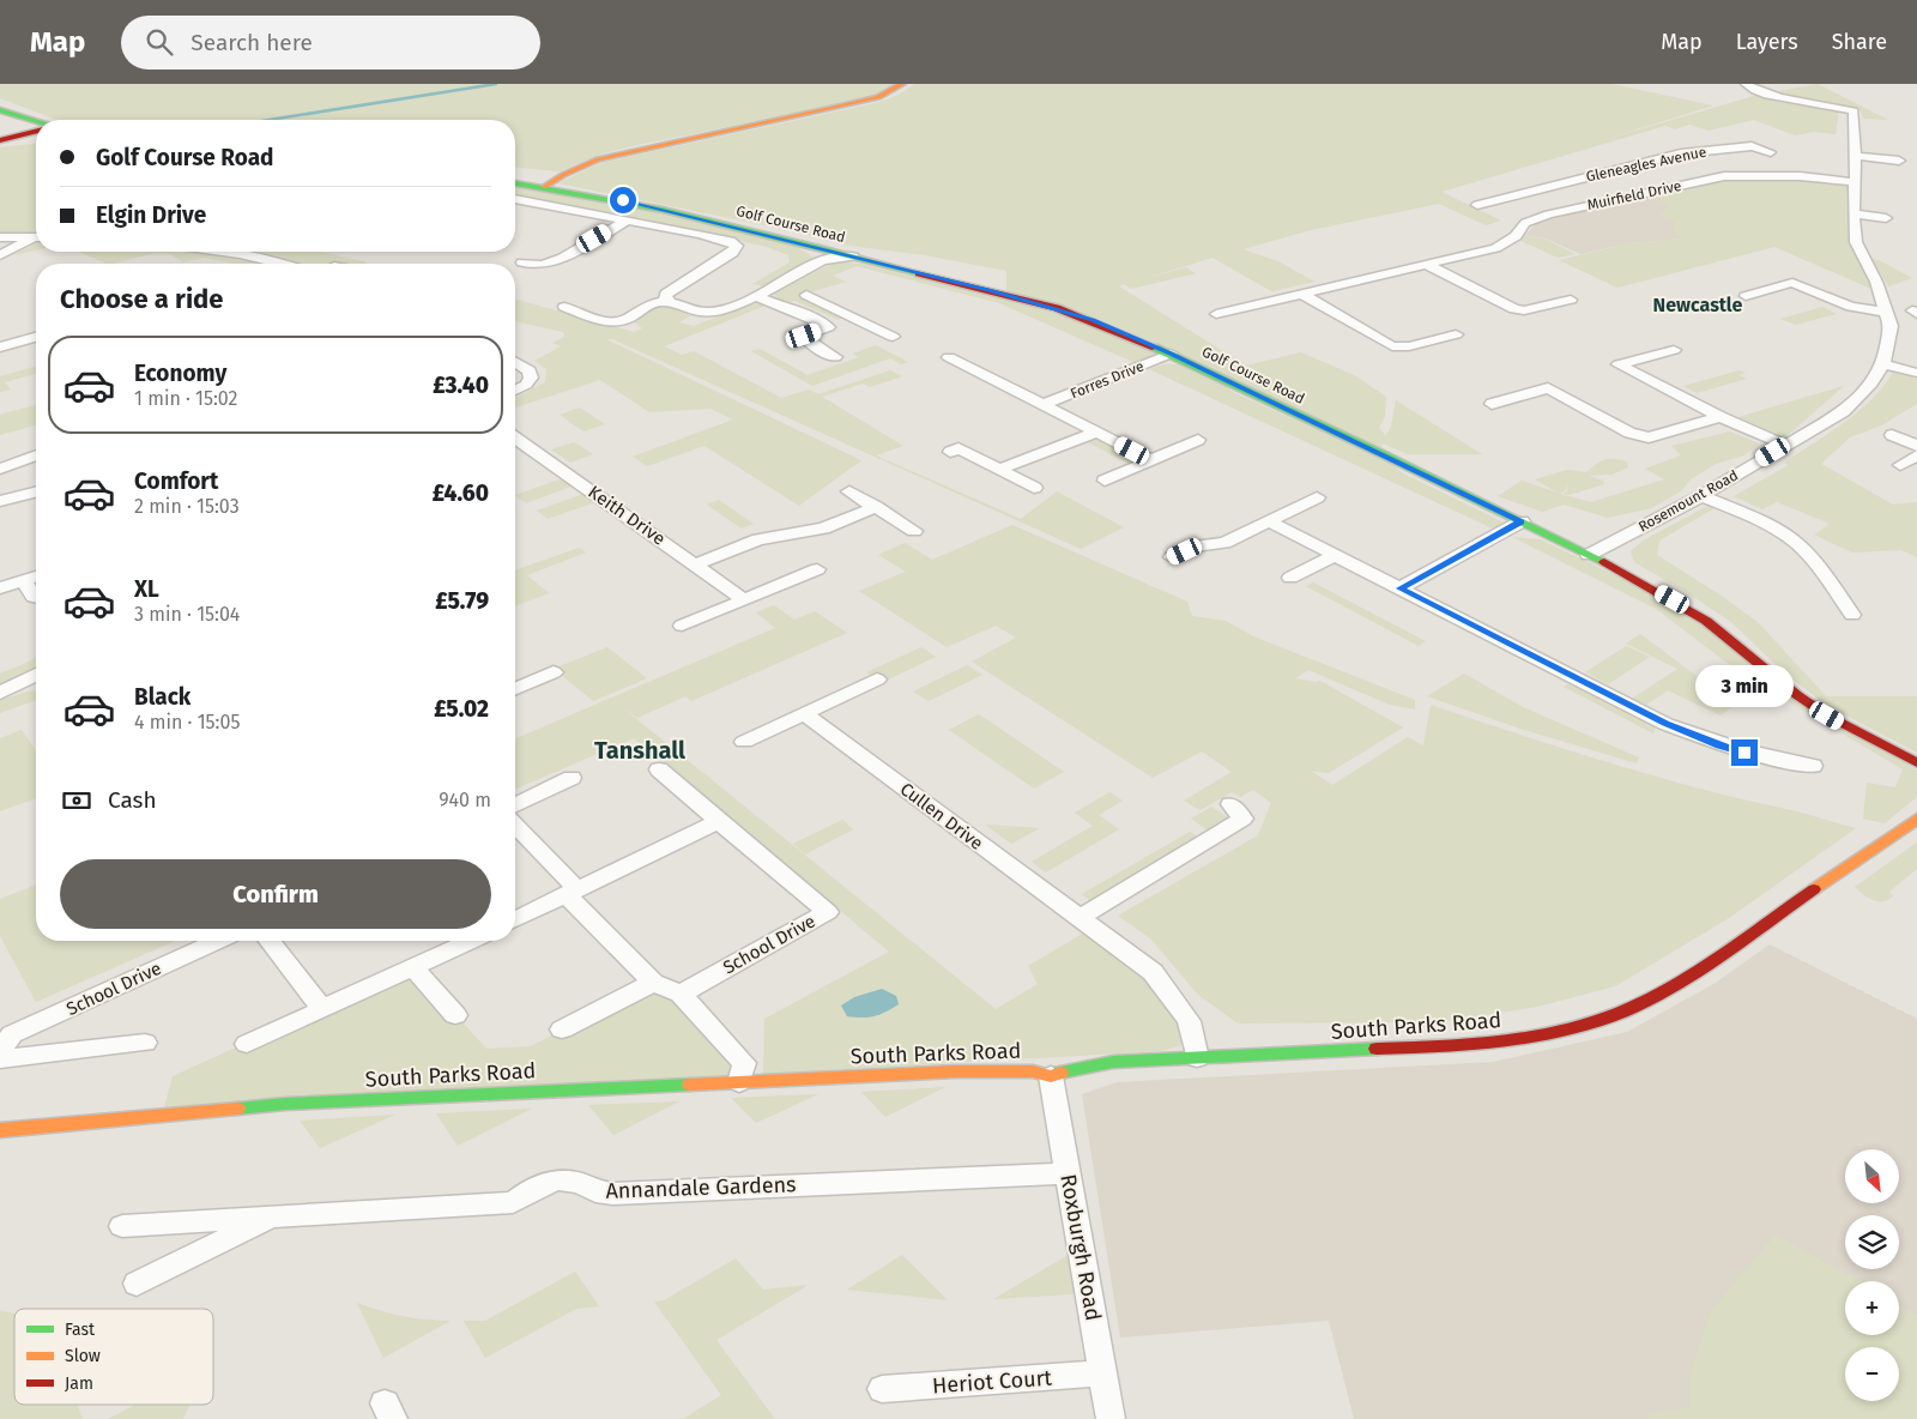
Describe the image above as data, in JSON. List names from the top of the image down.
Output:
{
  "streets": {
    "street": [
      "Gleneagles Avenue",
      "Muirfield Drive",
      "Golf Course Road",
      "Forres Drive",
      "Rosemount Road",
      "Keith Drive",
      "Cullen Drive",
      "School Drive",
      "South Parks Road",
      "Annandale Gardens",
      "Roxburgh Road",
      "Heriot Court"
    ]
  },
  "crossings": [
    ["Gleneagles Avenue", "Muirfield Drive"],
    ["Muirfield Drive", "Rosemount Road"],
    ["Golf Course Road", "Forres Drive"],
    ["Golf Course Road", "Rosemount Road"],
    ["Cullen Drive", "South Parks Road"],
    ["South Parks Road", "Roxburgh Road"],
    ["Annandale Gardens", "Roxburgh Road"],
    ["Roxburgh Road", "Heriot Court"]
  ],
  "districts": ["Newcastle", "Tanshall"],
  "legend": ["Fast", "Slow", "Jam"],
  "north": "bottom right",
  "page": {
    "header": "Map",
    "search": "Search here",
    "nav": ["Map", "Layers", "Share"],
    "banner": ["Golf Course Road", "Elgin Drive"],
    "heading": "Choose a ride",
    "list": [
      {
        "name": "Economy",
        "note": "1 min · 15:02",
        "value": "£3.40"
      },
      {
        "name": "Comfort",
        "note": "2 min · 15:03",
        "value": "£4.60"
      },
      {
        "name": "XL",
        "note": "3 min · 15:04",
        "value": "£5.79"
      },
      {
        "name": "Black",
        "note": "4 min · 15:05",
        "value": "£5.02"
      }
    ],
    "bubble": "3 min",
    "pay": ["Cash", "940 m"],
    "buttons": "Confirm",
    "map_buttons": ["+", "−"]
  }
}
